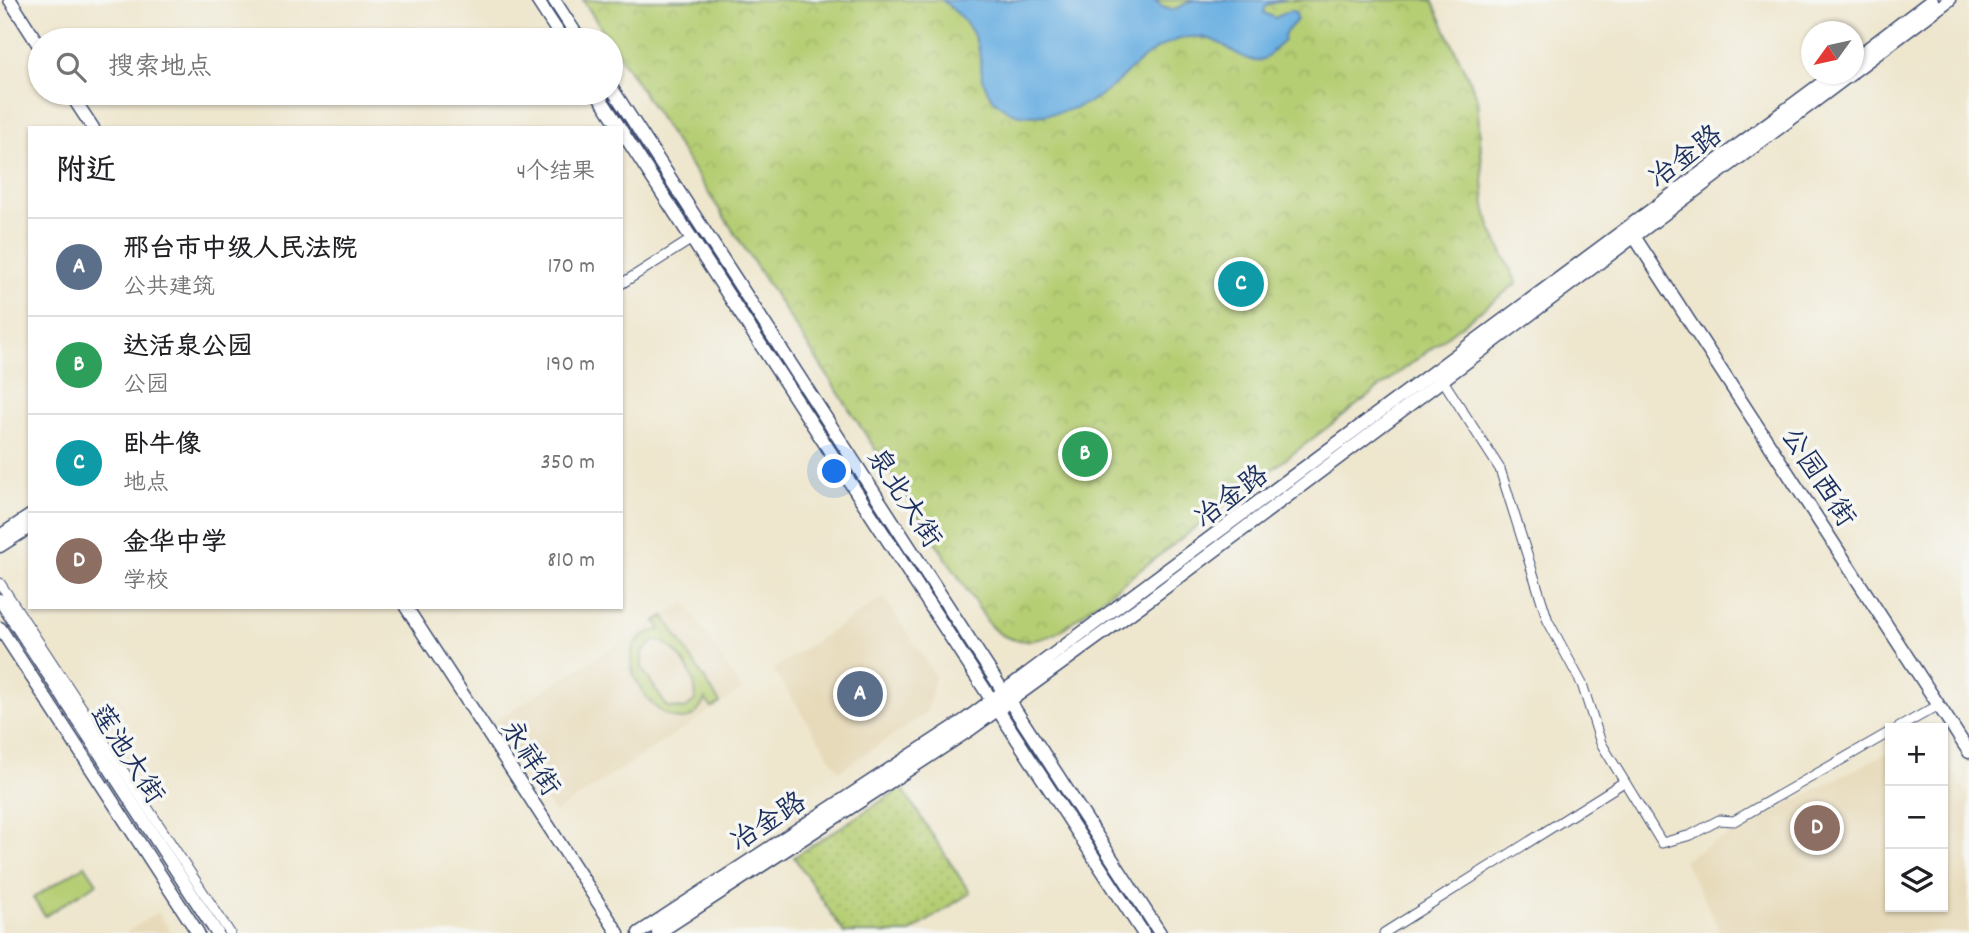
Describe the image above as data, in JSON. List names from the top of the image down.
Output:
{
  "streets": {
    "street": [
      "冶金路",
      "公园西街",
      "泉北大街",
      "莲池大街",
      "永祥街"
    ]
  },
  "crossings": [
    ["冶金路", "公园西街"],
    ["冶金路", "泉北大街"]
  ],
  "north": "bottom left",
  "page": {
    "search": "搜索地点",
    "heading": ["附近", "4个结果"],
    "list": [
      {
        "mark": "A",
        "name": "邢台市中级人民法院",
        "note": "公共建筑",
        "value": "170 m"
      },
      {
        "mark": "B",
        "name": "达活泉公园",
        "note": "公园",
        "value": "190 m"
      },
      {
        "mark": "C",
        "name": "卧牛像",
        "note": "地点",
        "value": "350 m"
      },
      {
        "mark": "D",
        "name": "金华中学",
        "note": "学校",
        "value": "810 m"
      }
    ],
    "pins": [
      "C",
      "B",
      "A",
      "D"
    ],
    "map_buttons": ["+", "−"]
  }
}
